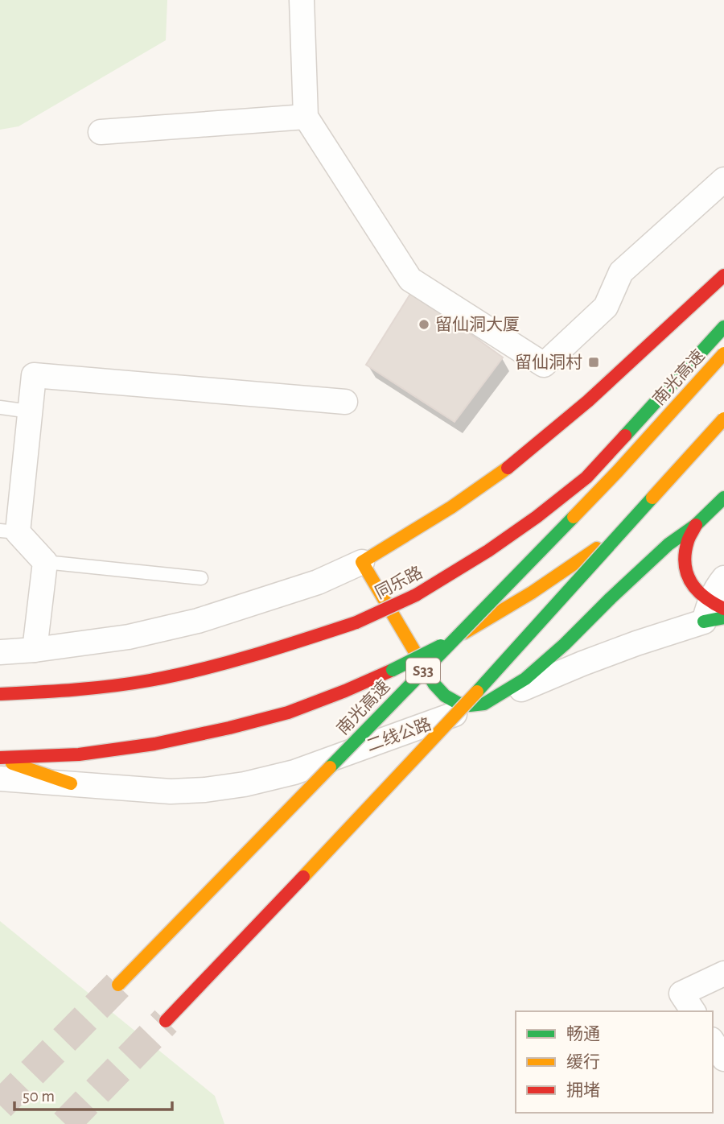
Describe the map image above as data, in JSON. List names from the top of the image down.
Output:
{
  "streets": {
    "main road": ["南光高速", "同乐路", "S33"],
    "street": ["二线公路"]
  },
  "places": {
    "other": ["留仙洞大厦"],
    "transit": ["留仙洞村"]
  },
  "legend": ["畅通", "缓行", "拥堵"],
  "scale_bar": "50 m"
}
